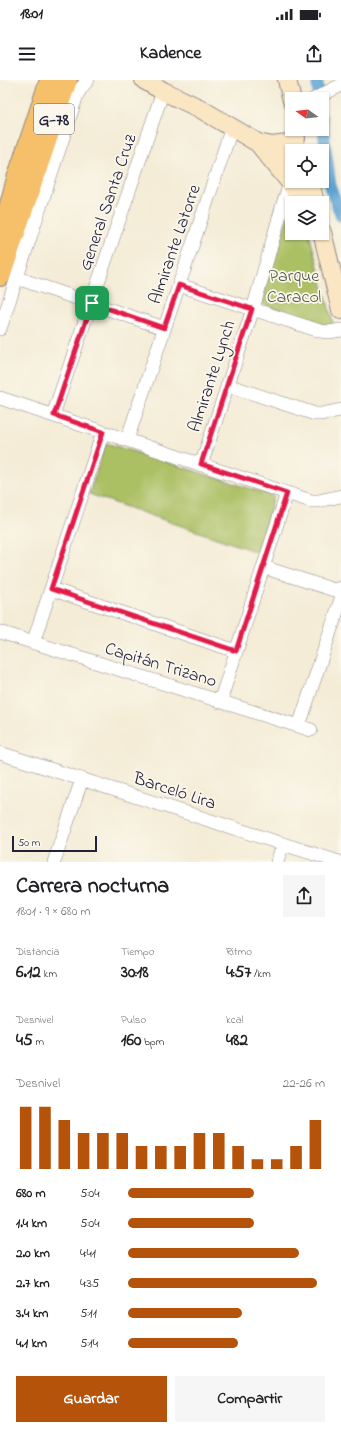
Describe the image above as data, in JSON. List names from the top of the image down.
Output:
{
  "streets": {
    "main road": ["G-78"],
    "street": [
      "General Santa Cruz",
      "Almirante Latorre",
      "Almirante Lynch",
      "Capitán Trizano",
      "Barceló Lira"
    ]
  },
  "parks": ["Parque Caracol"],
  "scale_bar": "50 m",
  "north": "left",
  "page": {
    "status": "18:01",
    "header": "Kadence",
    "scale": "50 m",
    "heading": ["Carrera nocturna", "18:01 · 9 × 680 m"],
    "stats": [
      ["Distancia", "6.12 km"],
      ["Tiempo", "30:18"],
      ["Ritmo", "4:57 /km"],
      ["Desnivel", "45 m"],
      ["Pulso", "160 bpm"],
      ["kcal", "482"]
    ],
    "chart": ["Desnivel", "22–26 m"],
    "list": [
      {
        "name": "680 m",
        "note": "5:04"
      },
      {
        "name": "1.4 km",
        "note": "5:04"
      },
      {
        "name": "2.0 km",
        "note": "4:41"
      },
      {
        "name": "2.7 km",
        "note": "4:35"
      },
      {
        "name": "3.4 km",
        "note": "5:11"
      },
      {
        "name": "4.1 km",
        "note": "5:14"
      }
    ],
    "buttons": ["Guardar", "Compartir"]
  }
}
